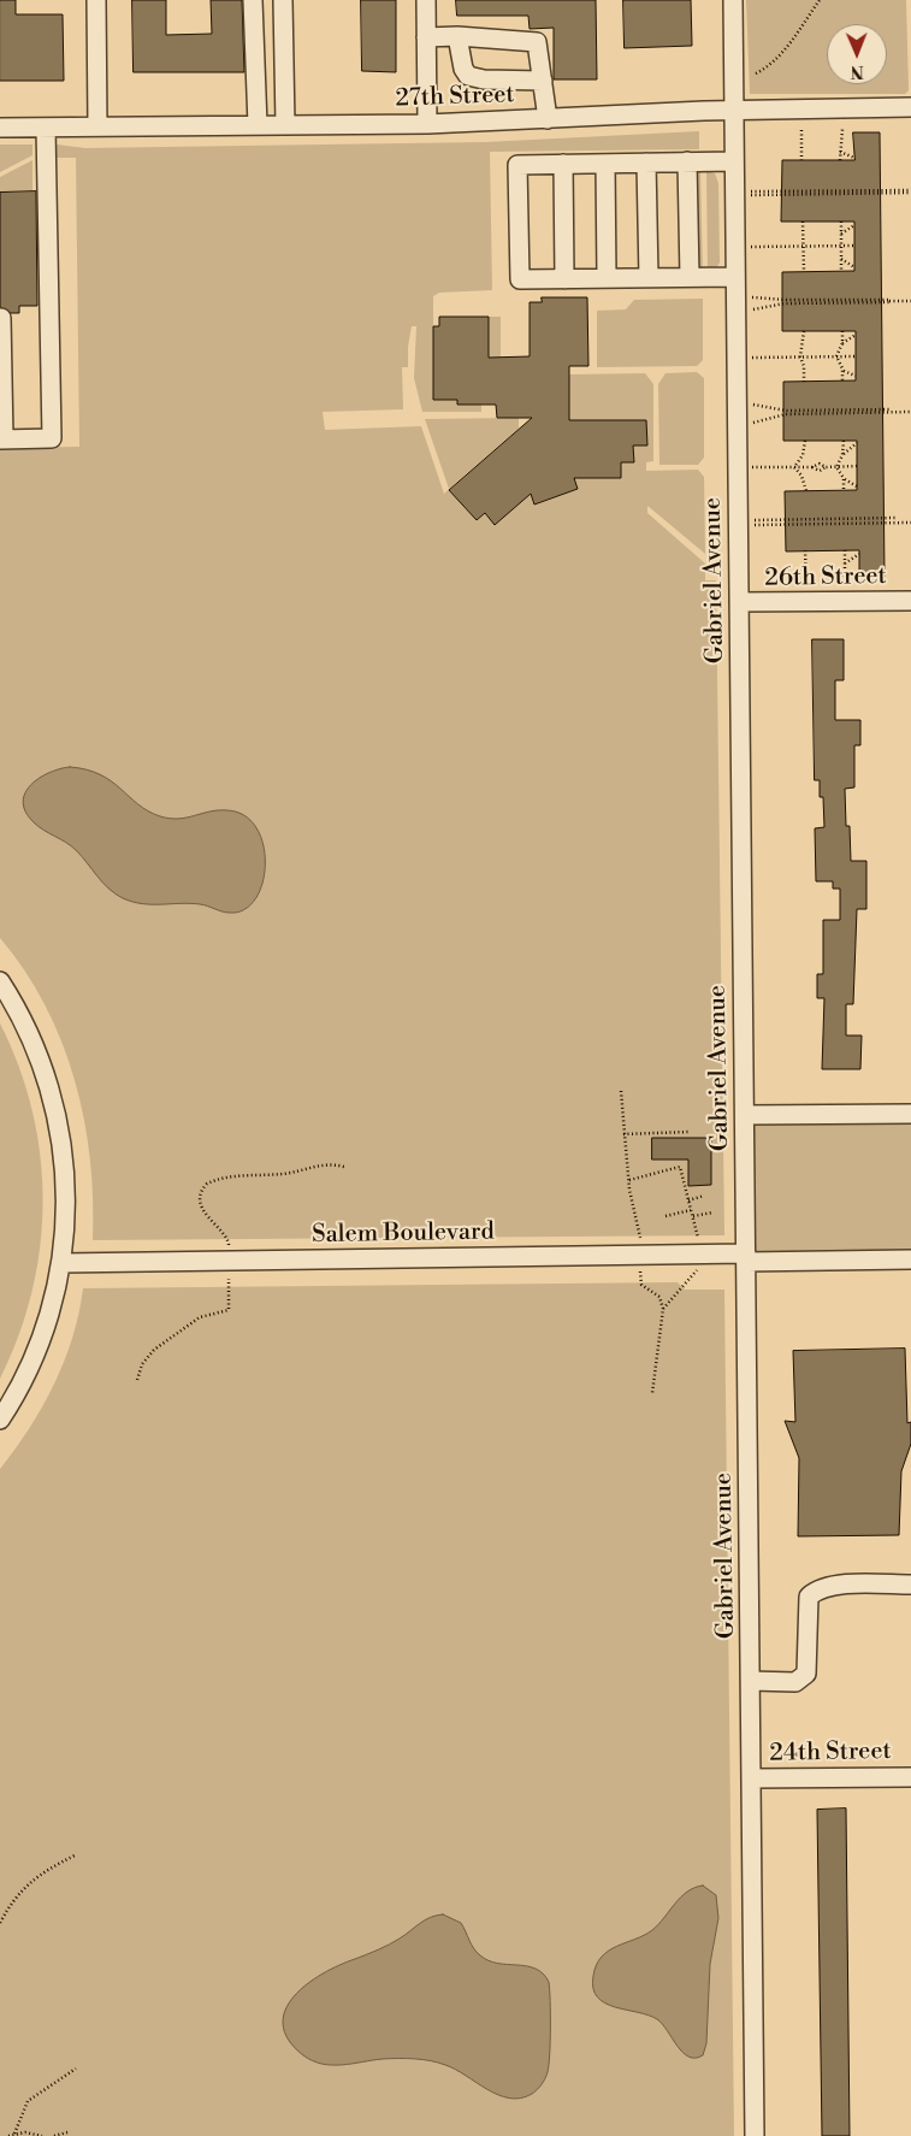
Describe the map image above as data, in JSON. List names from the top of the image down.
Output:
{
  "streets": {
    "street": [
      "27th Street",
      "26th Street",
      "Gabriel Avenue",
      "Salem Boulevard",
      "24th Street"
    ]
  },
  "crossings": [
    ["27th Street", "Gabriel Avenue"],
    ["26th Street", "Gabriel Avenue"],
    ["Gabriel Avenue", "Salem Boulevard"],
    ["Gabriel Avenue", "24th Street"]
  ],
  "north": "bottom"
}
